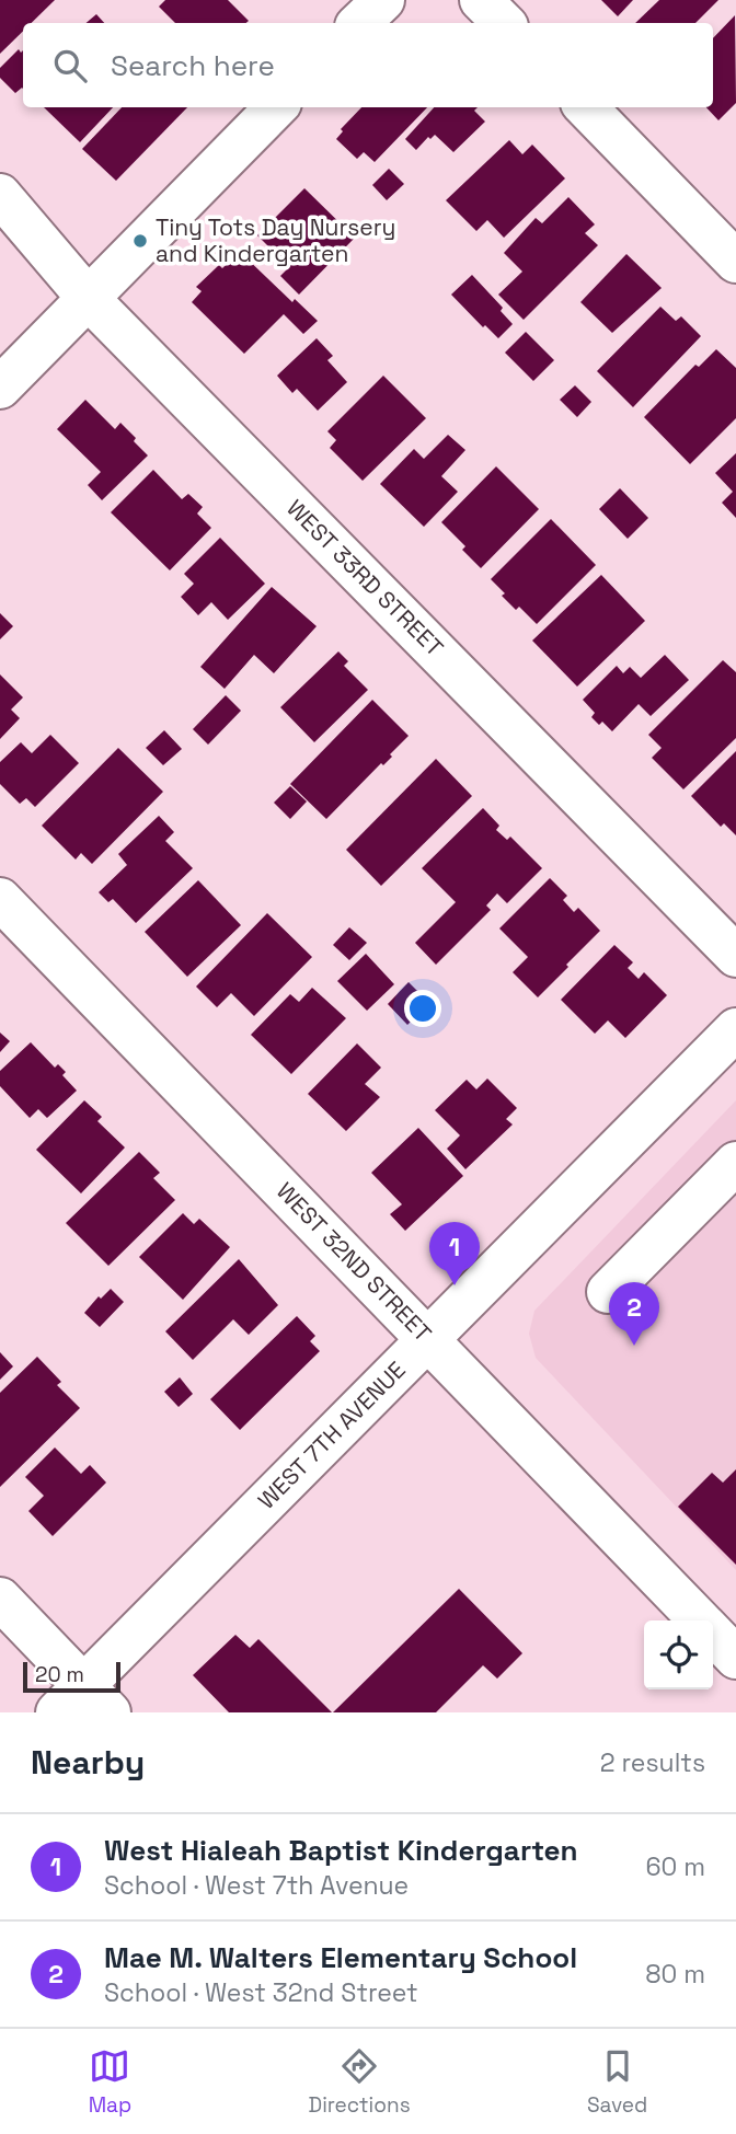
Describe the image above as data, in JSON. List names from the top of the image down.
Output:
{
  "streets": {
    "street": ["WEST 33RD STREET", "WEST 32ND STREET", "WEST 7TH AVENUE"]
  },
  "crossings": [
    ["WEST 32ND STREET", "WEST 7TH AVENUE"]
  ],
  "places": ["Tiny Tots Day Nursery and Kindergarten"],
  "scale_bar": "20 m",
  "page": {
    "search": "Search here",
    "pins": ["1", "2"],
    "scale": "20 m",
    "heading": ["Nearby", "2 results"],
    "list": [
      {
        "mark": "1",
        "name": "West Hialeah Baptist Kindergarten",
        "note": "School · West 7th Avenue",
        "value": "60 m"
      },
      {
        "mark": "2",
        "name": "Mae M. Walters Elementary School",
        "note": "School · West 32nd Street",
        "value": "80 m"
      }
    ],
    "nav": ["Map", "Directions", "Saved"]
  }
}
